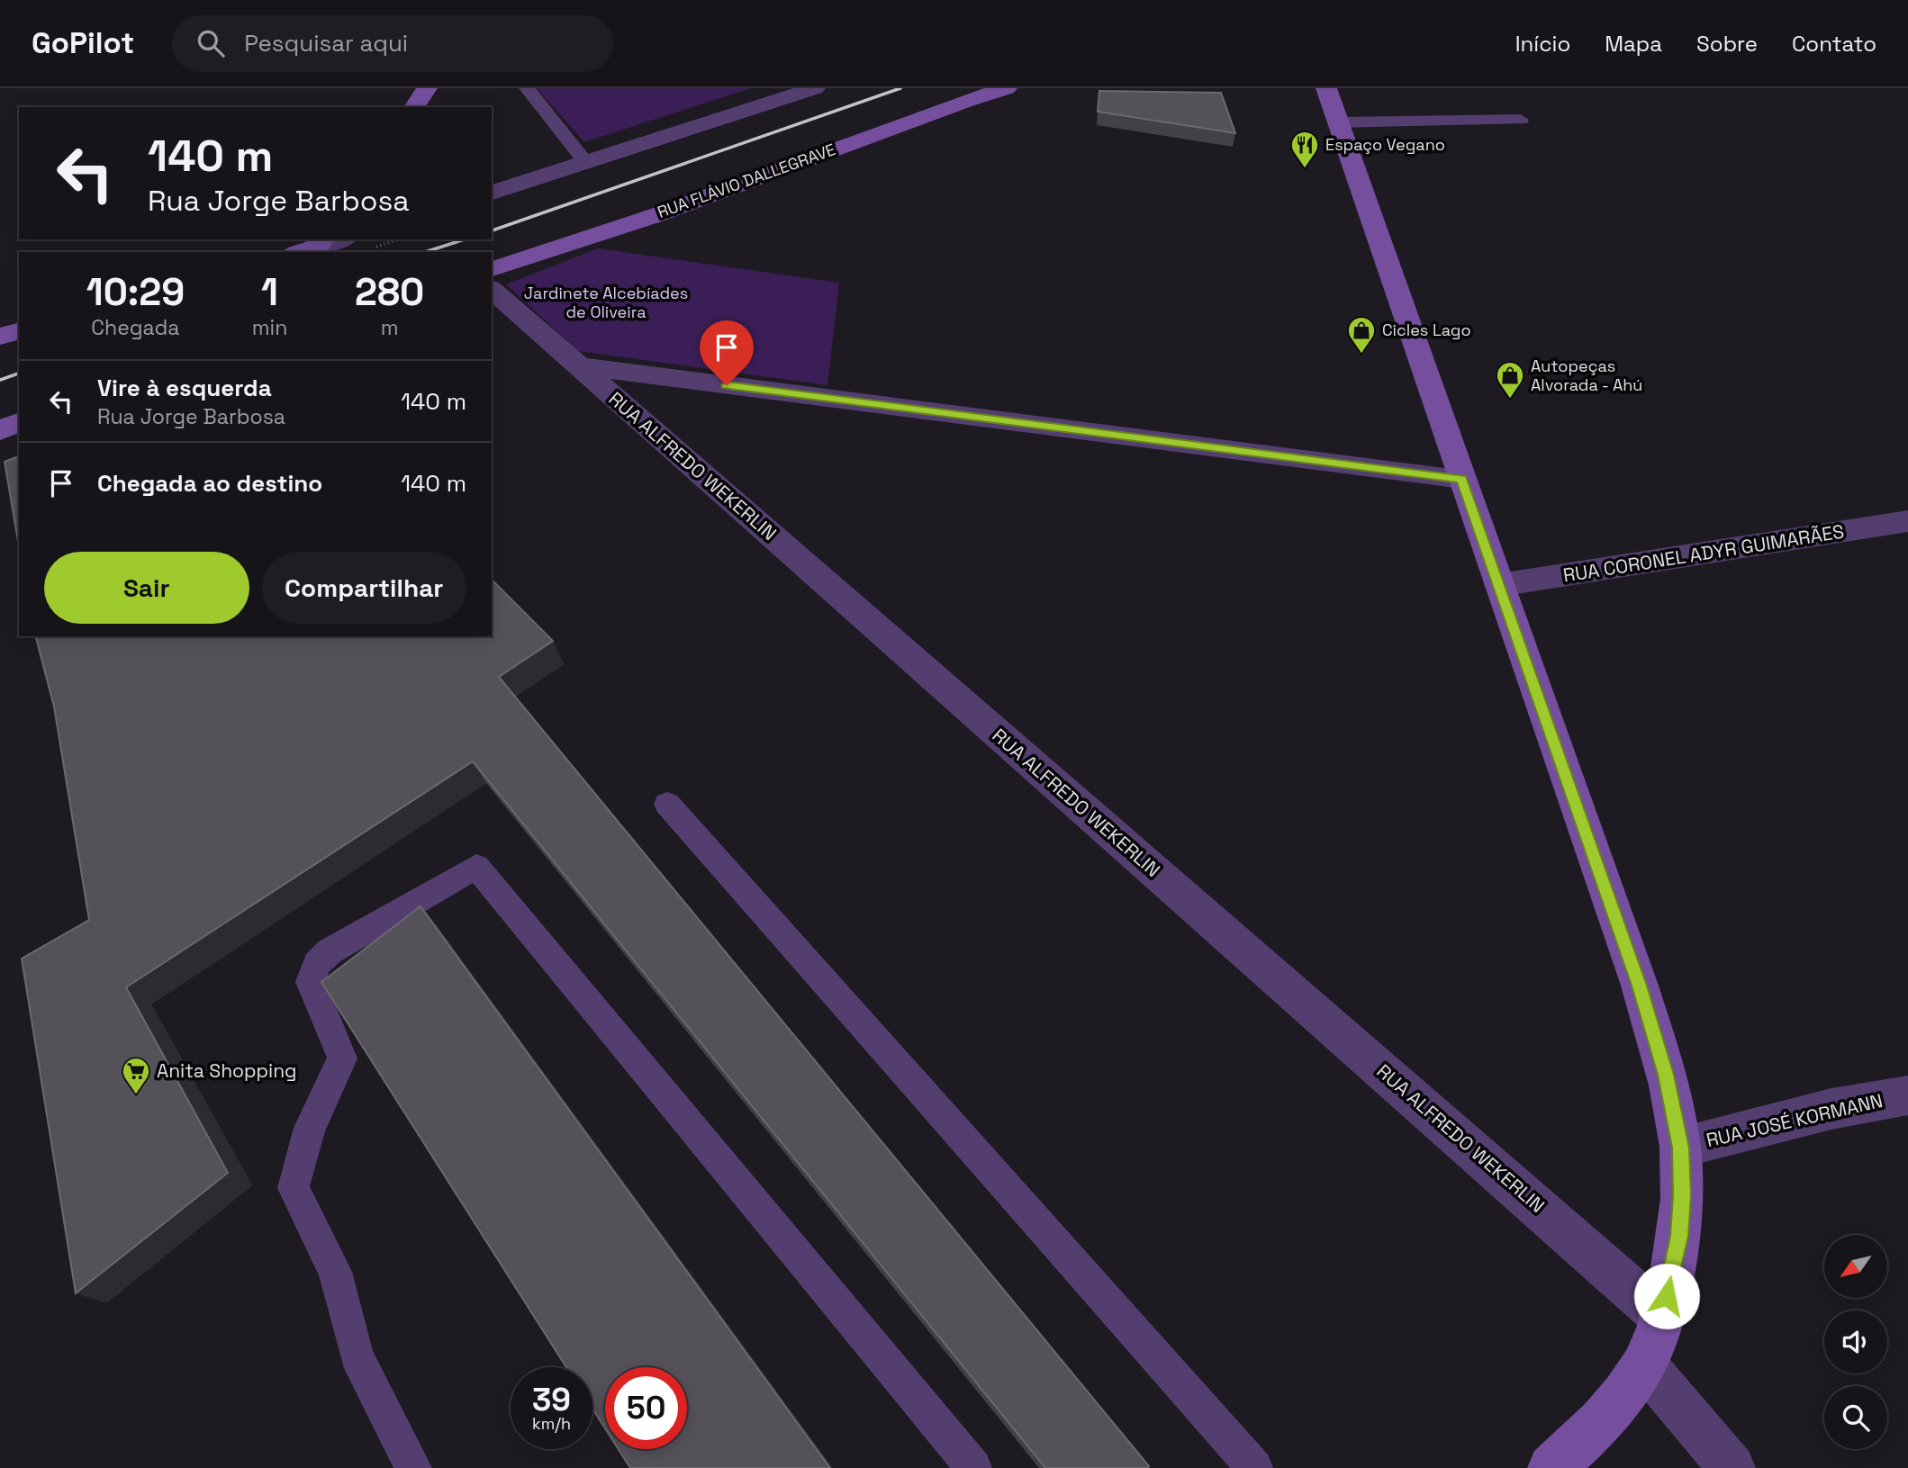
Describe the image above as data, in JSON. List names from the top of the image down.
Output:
{
  "streets": {
    "main road": ["RUA FLÁVIO DALLEGRAVE"],
    "street": ["RUA ALFREDO WEKERLIN", "RUA CORONEL ADYR GUIMARÃES", "RUA JOSÉ KORMANN"]
  },
  "parks": ["Jardinete Alcebíades de Oliveira"],
  "places": {
    "restaurant": ["Espaço Vegano"],
    "shop": ["Cicles Lago", "Autopeças Alvorada - Ahú"],
    "supermarket": ["Anita Shopping"]
  },
  "north": "bottom left",
  "page": {
    "header": "GoPilot",
    "search": "Pesquisar aqui",
    "nav": [
      "Início",
      "Mapa",
      "Sobre",
      "Contato"
    ],
    "turn": ["140 m", "Rua Jorge Barbosa"],
    "eta": [
      "10:29",
      "Chegada",
      "1",
      "min",
      "280",
      "m"
    ],
    "list": [
      {
        "name": "Vire à esquerda",
        "note": "Rua Jorge Barbosa",
        "value": "140 m"
      },
      {
        "name": "Chegada ao destino",
        "value": "140 m"
      }
    ],
    "buttons": ["Sair", "Compartilhar"],
    "speed": "39 km/h",
    "limit": "50"
  }
}
